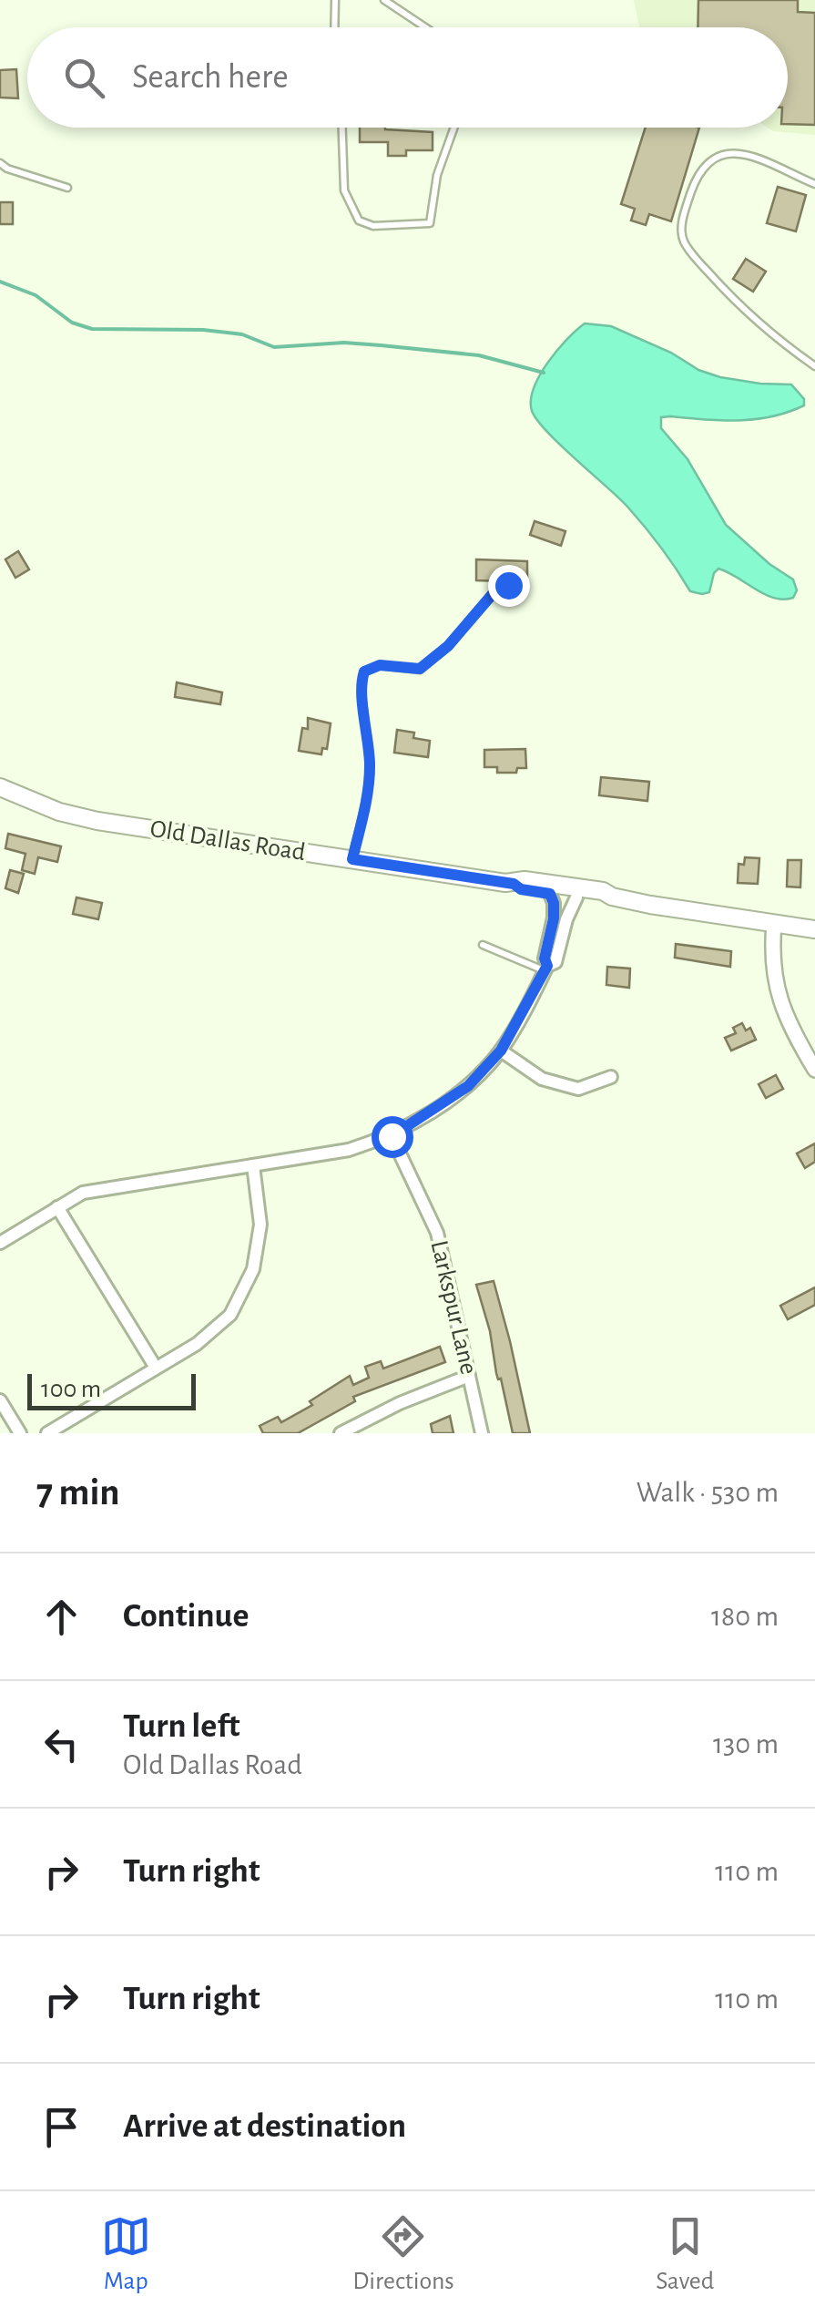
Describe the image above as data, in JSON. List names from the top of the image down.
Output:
{
  "streets": {
    "main road": ["Old Dallas Road"],
    "street": ["Larkspur Lane"]
  },
  "scale_bar": "100 m",
  "page": {
    "search": "Search here",
    "scale": "100 m",
    "heading": ["7 min", "Walk · 530 m"],
    "list": [
      ["Continue", "180 m"],
      ["Turn left", "Old Dallas Road", "130 m"],
      ["Turn right", "110 m"],
      ["Turn right", "110 m"],
      "Arrive at destination"
    ],
    "nav": ["Map", "Directions", "Saved"]
  }
}
